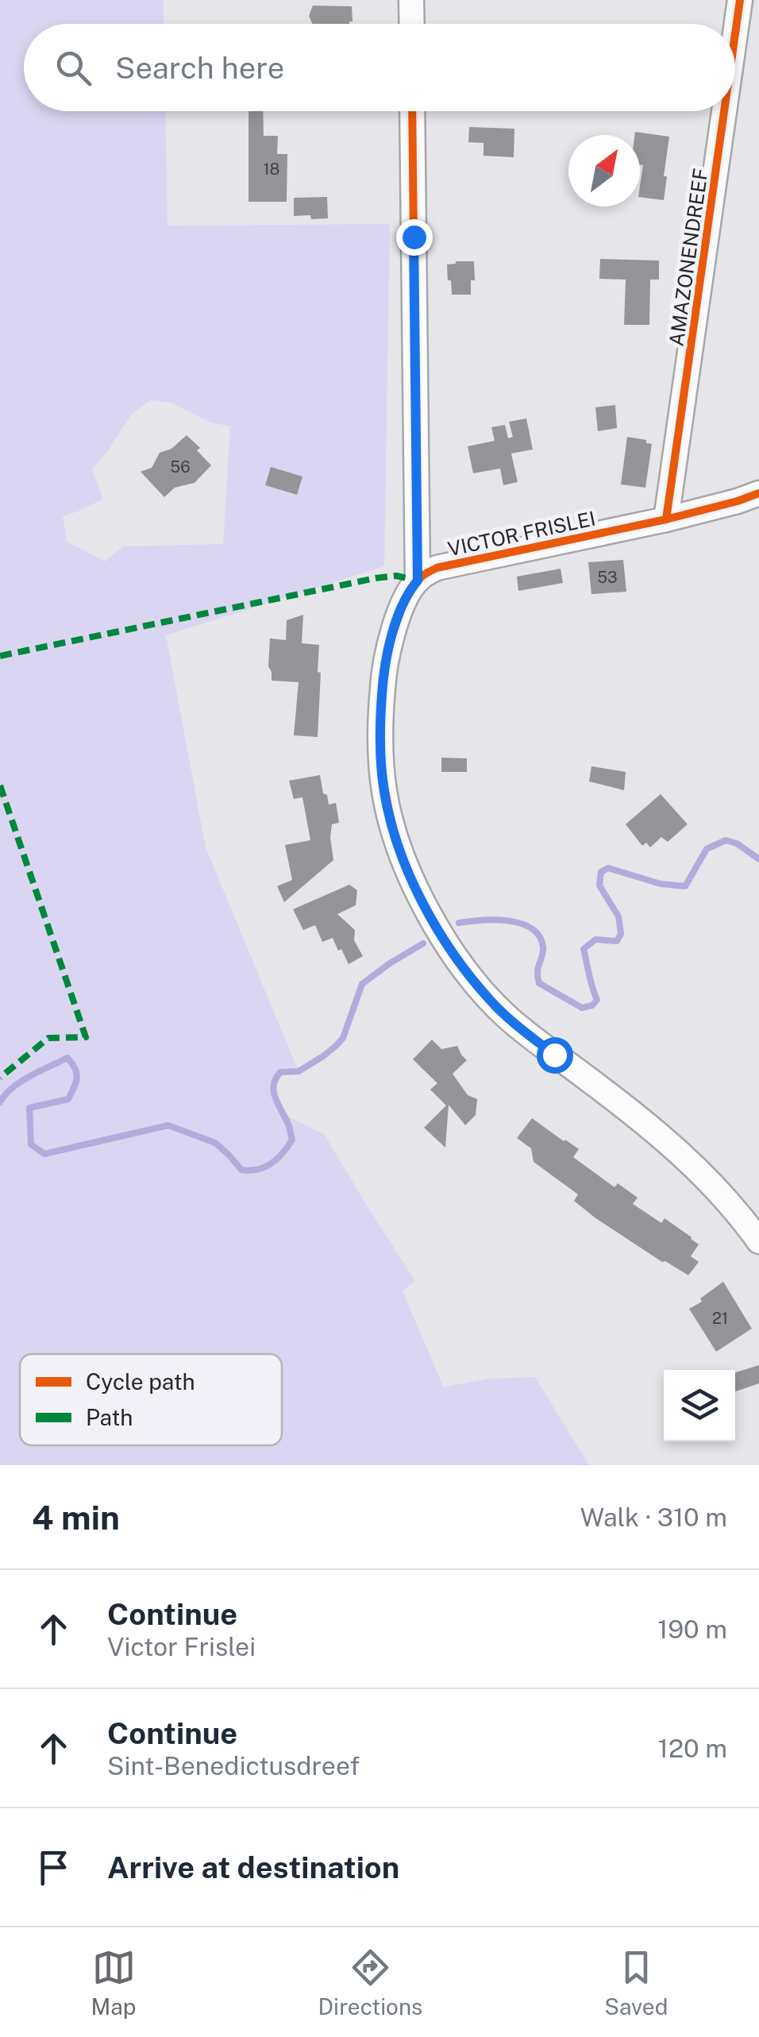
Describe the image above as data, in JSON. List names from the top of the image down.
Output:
{
  "streets": {
    "street": ["AMAZONENDREEF", "VICTOR FRISLEI"]
  },
  "crossings": [
    ["AMAZONENDREEF", "VICTOR FRISLEI"]
  ],
  "house_numbers": [
    "18",
    "56",
    "53",
    "21"
  ],
  "legend": ["Cycle path", "Path"],
  "north": "top right",
  "page": {
    "search": "Search here",
    "heading": ["4 min", "Walk · 310 m"],
    "list": [
      ["Continue", "Victor Frislei", "190 m"],
      ["Continue", "Sint-Benedictusdreef", "120 m"],
      "Arrive at destination"
    ],
    "nav": ["Map", "Directions", "Saved"]
  }
}
